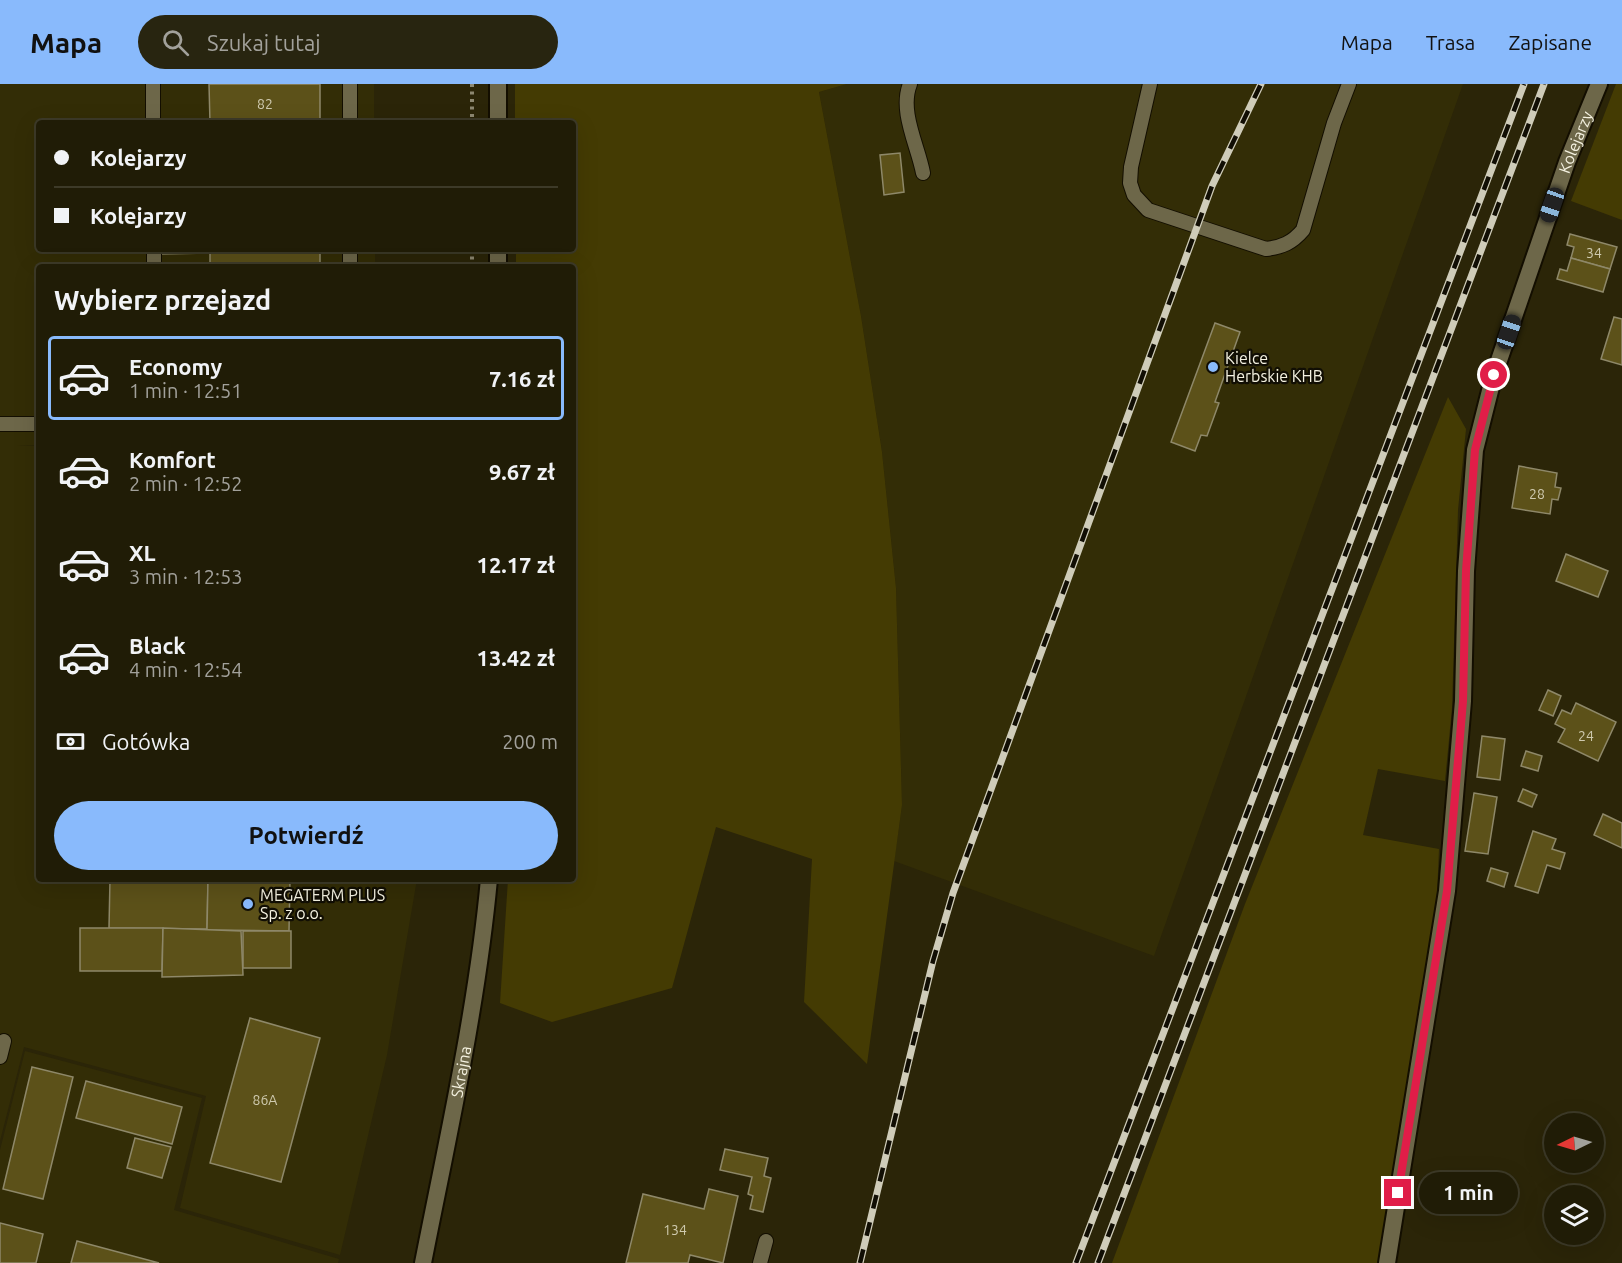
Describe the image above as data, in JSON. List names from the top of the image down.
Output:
{
  "streets": {
    "street": ["Kolejarzy", "Skrajna"]
  },
  "places": ["Kielce Herbskie KHB", "MEGATERM PLUS Sp. z o.o."],
  "house_numbers": [
    "82",
    "34",
    "28",
    "24",
    "86A",
    "134"
  ],
  "north": "left",
  "page": {
    "header": "Mapa",
    "search": "Szukaj tutaj",
    "nav": ["Mapa", "Trasa", "Zapisane"],
    "banner": ["Kolejarzy", "Kolejarzy"],
    "heading": "Wybierz przejazd",
    "list": [
      {
        "name": "Economy",
        "note": "1 min · 12:51",
        "value": "7.16 zł"
      },
      {
        "name": "Komfort",
        "note": "2 min · 12:52",
        "value": "9.67 zł"
      },
      {
        "name": "XL",
        "note": "3 min · 12:53",
        "value": "12.17 zł"
      },
      {
        "name": "Black",
        "note": "4 min · 12:54",
        "value": "13.42 zł"
      }
    ],
    "pay": ["Gotówka", "200 m"],
    "buttons": "Potwierdź",
    "bubble": "1 min"
  }
}
